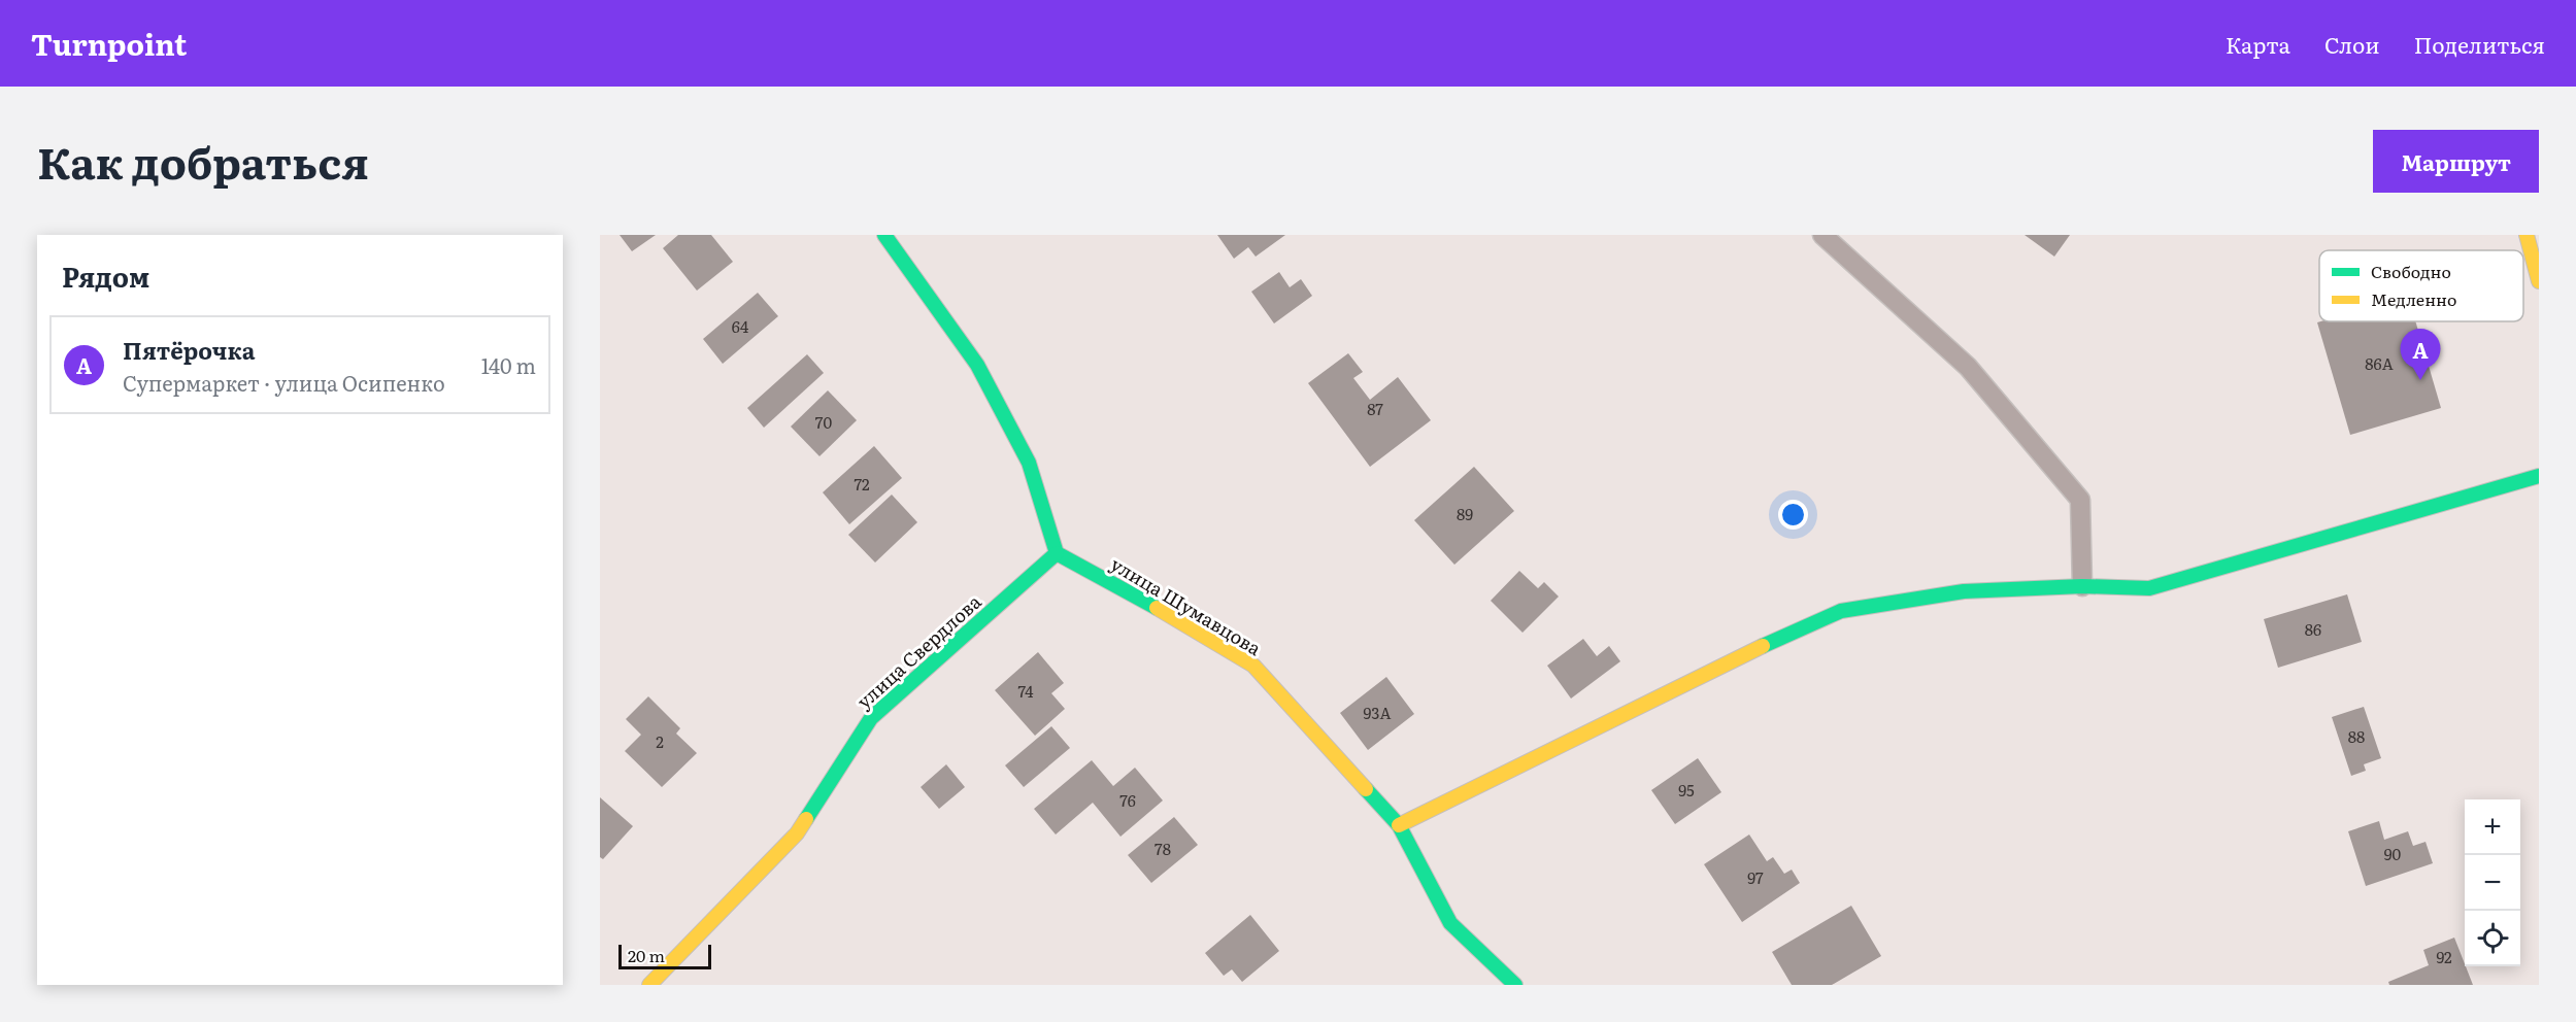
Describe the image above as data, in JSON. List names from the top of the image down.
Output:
{
  "streets": {
    "street": ["улица Шумавцова", "улица Свердлова"]
  },
  "crossings": [
    ["улица Шумавцова", "улица Свердлова"]
  ],
  "house_numbers": [
    "64",
    "86А",
    "87",
    "70",
    "72",
    "89",
    "86",
    "74",
    "93А",
    "88",
    "2",
    "95",
    "76",
    "78",
    "90",
    "97",
    "92"
  ],
  "legend": ["Свободно", "Медленно"],
  "scale_bar": "20 m",
  "page": {
    "header": "Turnpoint",
    "nav": ["Карта", "Слои", "Поделиться"],
    "title": "Как добраться",
    "buttons": "Маршрут",
    "heading": "Рядом",
    "list": [
      {
        "mark": "A",
        "name": "Пятёрочка",
        "note": "Супермаркет · улица Осипенко",
        "value": "140 m"
      }
    ],
    "pins": "A",
    "map_buttons": ["+", "−"],
    "scale": "20 m"
  }
}
